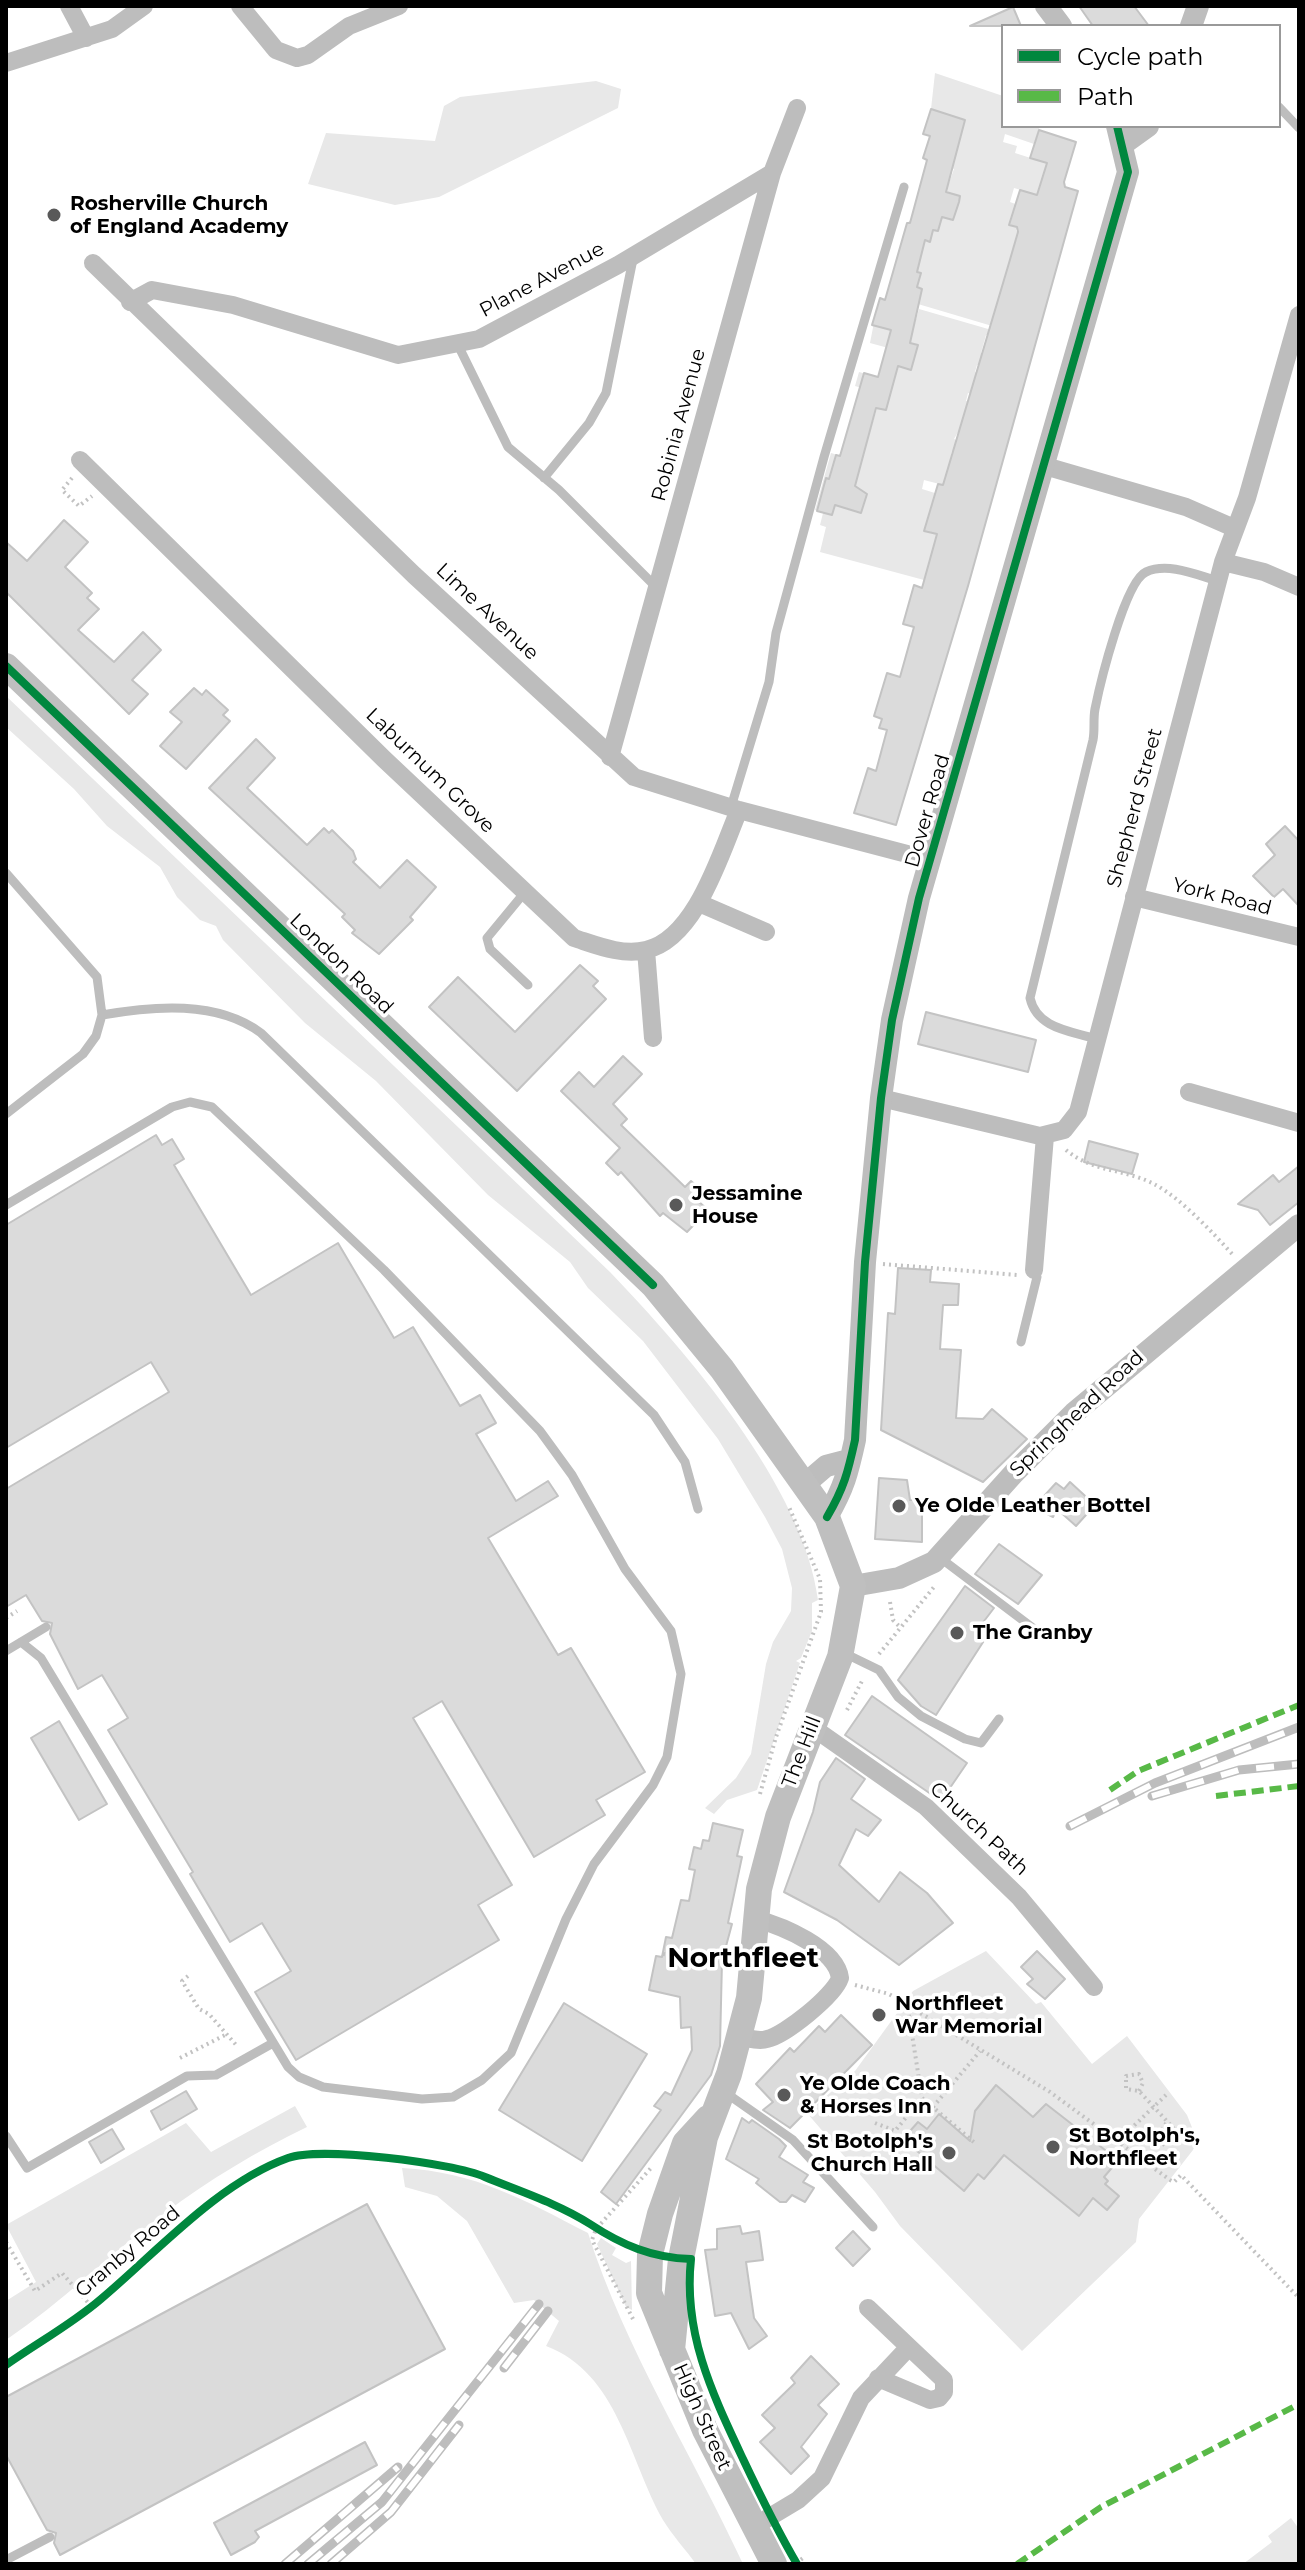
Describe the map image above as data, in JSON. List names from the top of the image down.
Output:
{
  "streets": {
    "main road": ["London Road", "The Hill", "High Street"],
    "street": [
      "Plane Avenue",
      "Robinia Avenue",
      "Lime Avenue",
      "Laburnum Grove",
      "Shepherd Street",
      "Dover Road",
      "York Road",
      "Springhead Road",
      "Church Path"
    ],
    "cycle path": ["Granby Road"]
  },
  "crossings": [
    ["Plane Avenue", "Robinia Avenue"],
    ["Plane Avenue", "Lime Avenue"],
    ["Robinia Avenue", "Lime Avenue"],
    ["Lime Avenue", "Dover Road"],
    ["Shepherd Street", "York Road"],
    ["Dover Road", "London Road"],
    ["London Road", "Springhead Road"],
    ["London Road", "The Hill"],
    ["Springhead Road", "The Hill"],
    ["The Hill", "Church Path"],
    ["The Hill", "High Street"]
  ],
  "districts": ["Northfleet"],
  "places": [
    "Rosherville Church of England Academy",
    "Jessamine House",
    "Ye Olde Leather Bottel",
    "The Granby",
    "Northfleet War Memorial",
    "Ye Olde Coach & Horses Inn",
    "St Botolph's, Northfleet",
    "St Botolph's Church Hall"
  ],
  "legend": ["Cycle path", "Path"]
}
